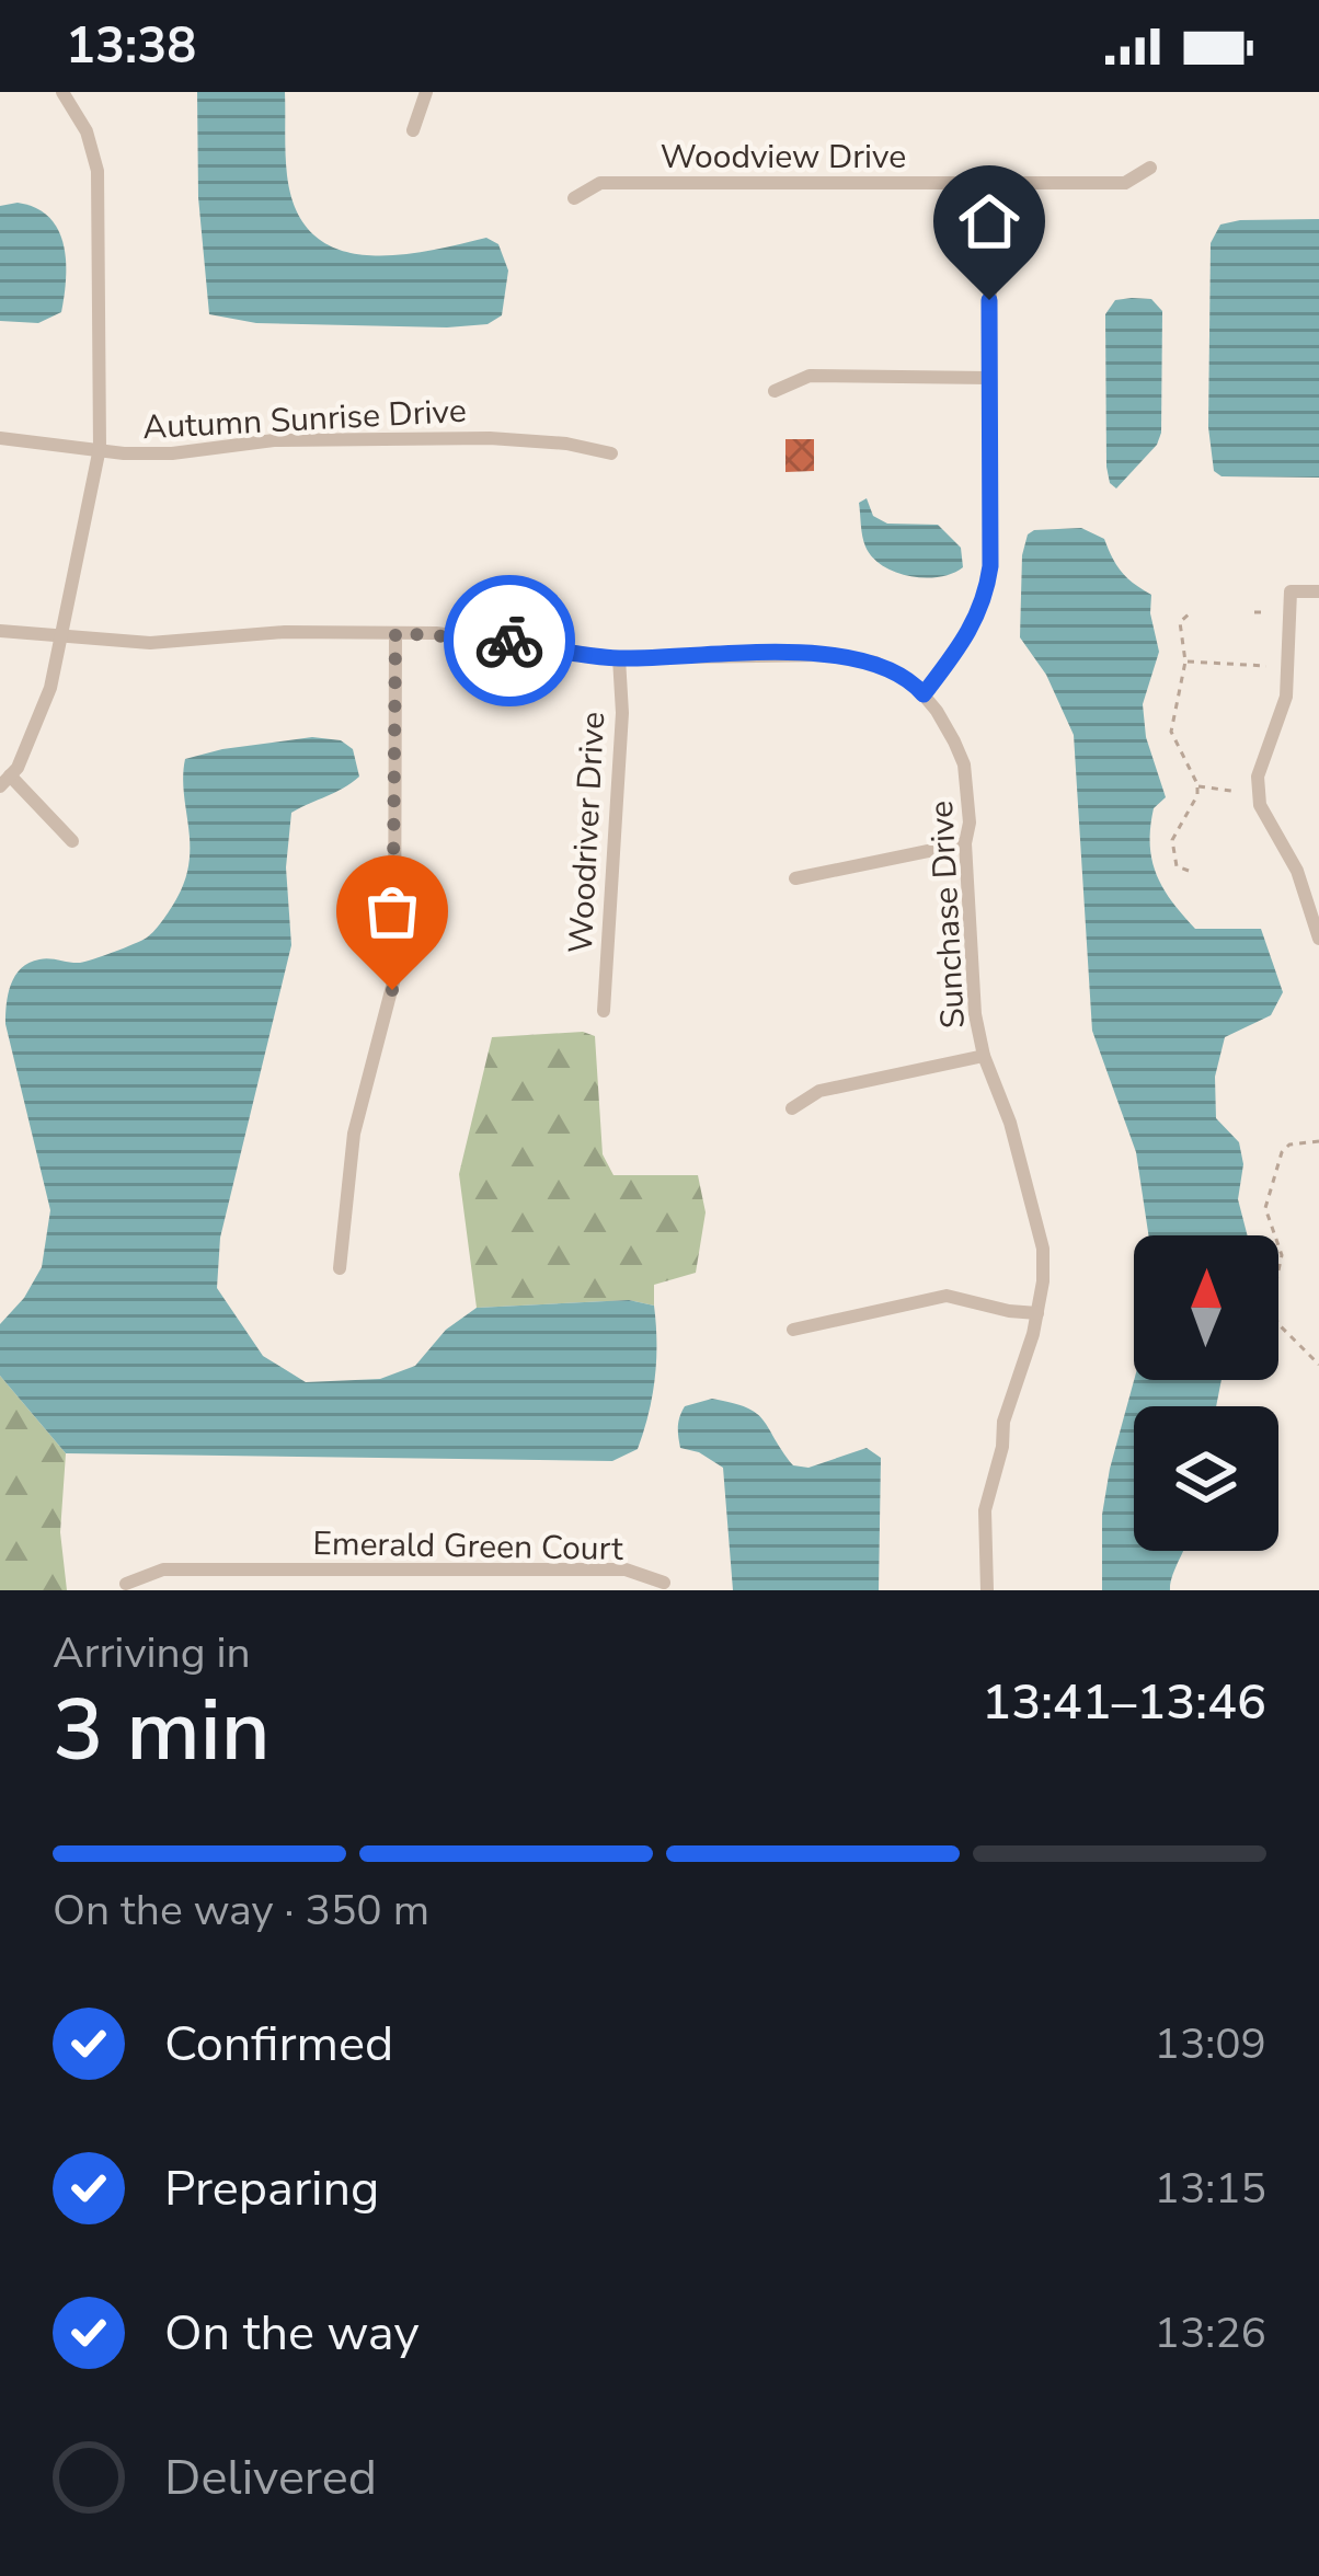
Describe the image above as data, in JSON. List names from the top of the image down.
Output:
{
  "streets": {
    "street": [
      "Woodview Drive",
      "Autumn Sunrise Drive",
      "Woodriver Drive",
      "Sunchase Drive",
      "Emerald Green Court"
    ]
  },
  "crossings": [
    ["Woodriver Drive", "Sunchase Drive"]
  ],
  "north": "top",
  "page": {
    "status": "13:38",
    "heading": ["3 min", "Arriving in", "13:41–13:46"],
    "bar": "On the way · 350 m",
    "list": [
      ["Confirmed", "13:09"],
      ["Preparing", "13:15"],
      ["On the way", "13:26"],
      "Delivered"
    ]
  }
}
